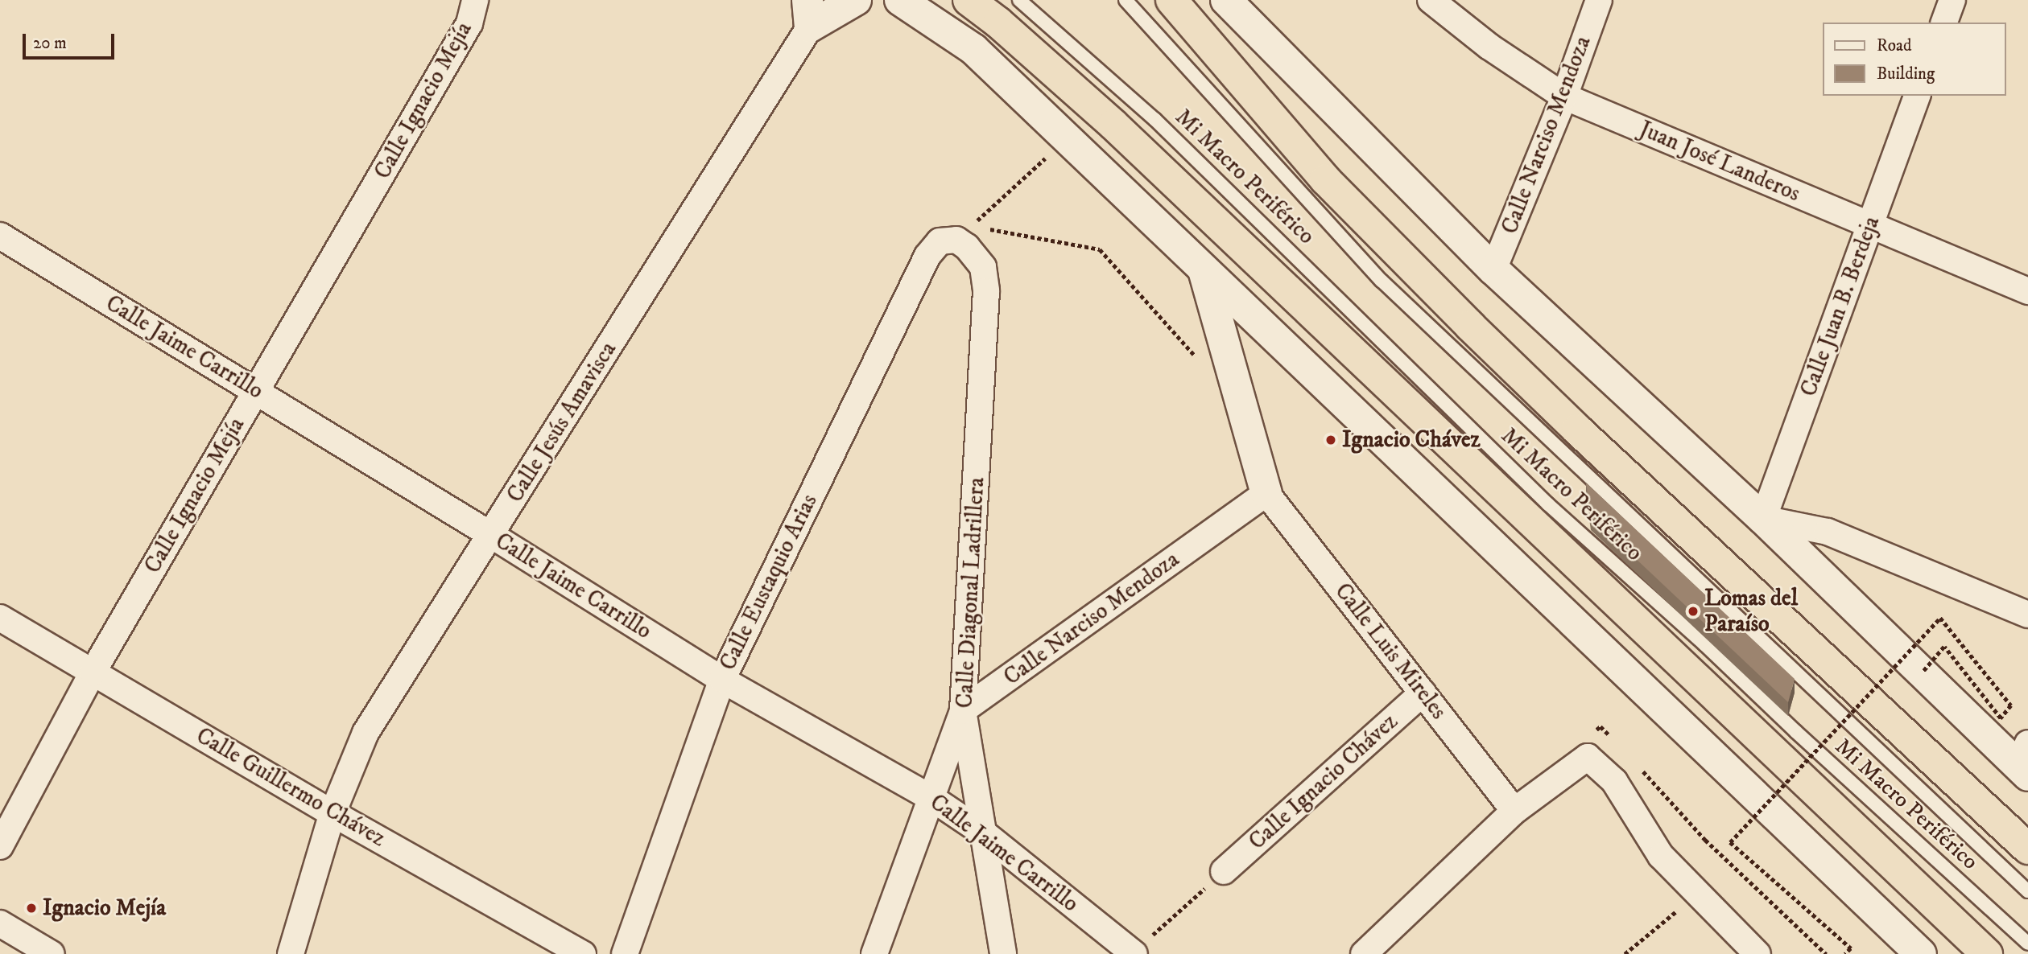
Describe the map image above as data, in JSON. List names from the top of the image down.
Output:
{
  "streets": {
    "street": [
      "Calle Ignacio Mejía",
      "Calle Narciso Mendoza",
      "Juan José Landeros",
      "Calle Juan B. Berdeja",
      "Calle Jaime Carrillo",
      "Calle Jesús Amavisca",
      "Calle Eustaquio Arias",
      "Calle Diagonal Ladrillera",
      "Calle Luis Mireles",
      "Calle Ignacio Chávez",
      "Calle Guillermo Chávez"
    ],
    "lane": ["Mi Macro Periférico"]
  },
  "crossings": [
    ["Calle Ignacio Mejía", "Calle Jaime Carrillo"],
    ["Calle Ignacio Mejía", "Calle Guillermo Chávez"],
    ["Calle Narciso Mendoza", "Juan José Landeros"],
    ["Calle Narciso Mendoza", "Calle Diagonal Ladrillera"],
    ["Calle Narciso Mendoza", "Calle Luis Mireles"],
    ["Juan José Landeros", "Calle Juan B. Berdeja"],
    ["Calle Jaime Carrillo", "Calle Jesús Amavisca"],
    ["Calle Jaime Carrillo", "Calle Eustaquio Arias"],
    ["Calle Jaime Carrillo", "Calle Diagonal Ladrillera"],
    ["Calle Jesús Amavisca", "Calle Guillermo Chávez"],
    ["Calle Eustaquio Arias", "Calle Diagonal Ladrillera"],
    ["Calle Luis Mireles", "Calle Ignacio Chávez"]
  ],
  "places": ["Ignacio Chávez", "Lomas del Paraíso", "Ignacio Mejía"],
  "legend": ["Road", "Building"],
  "scale_bar": "20 m"
}
